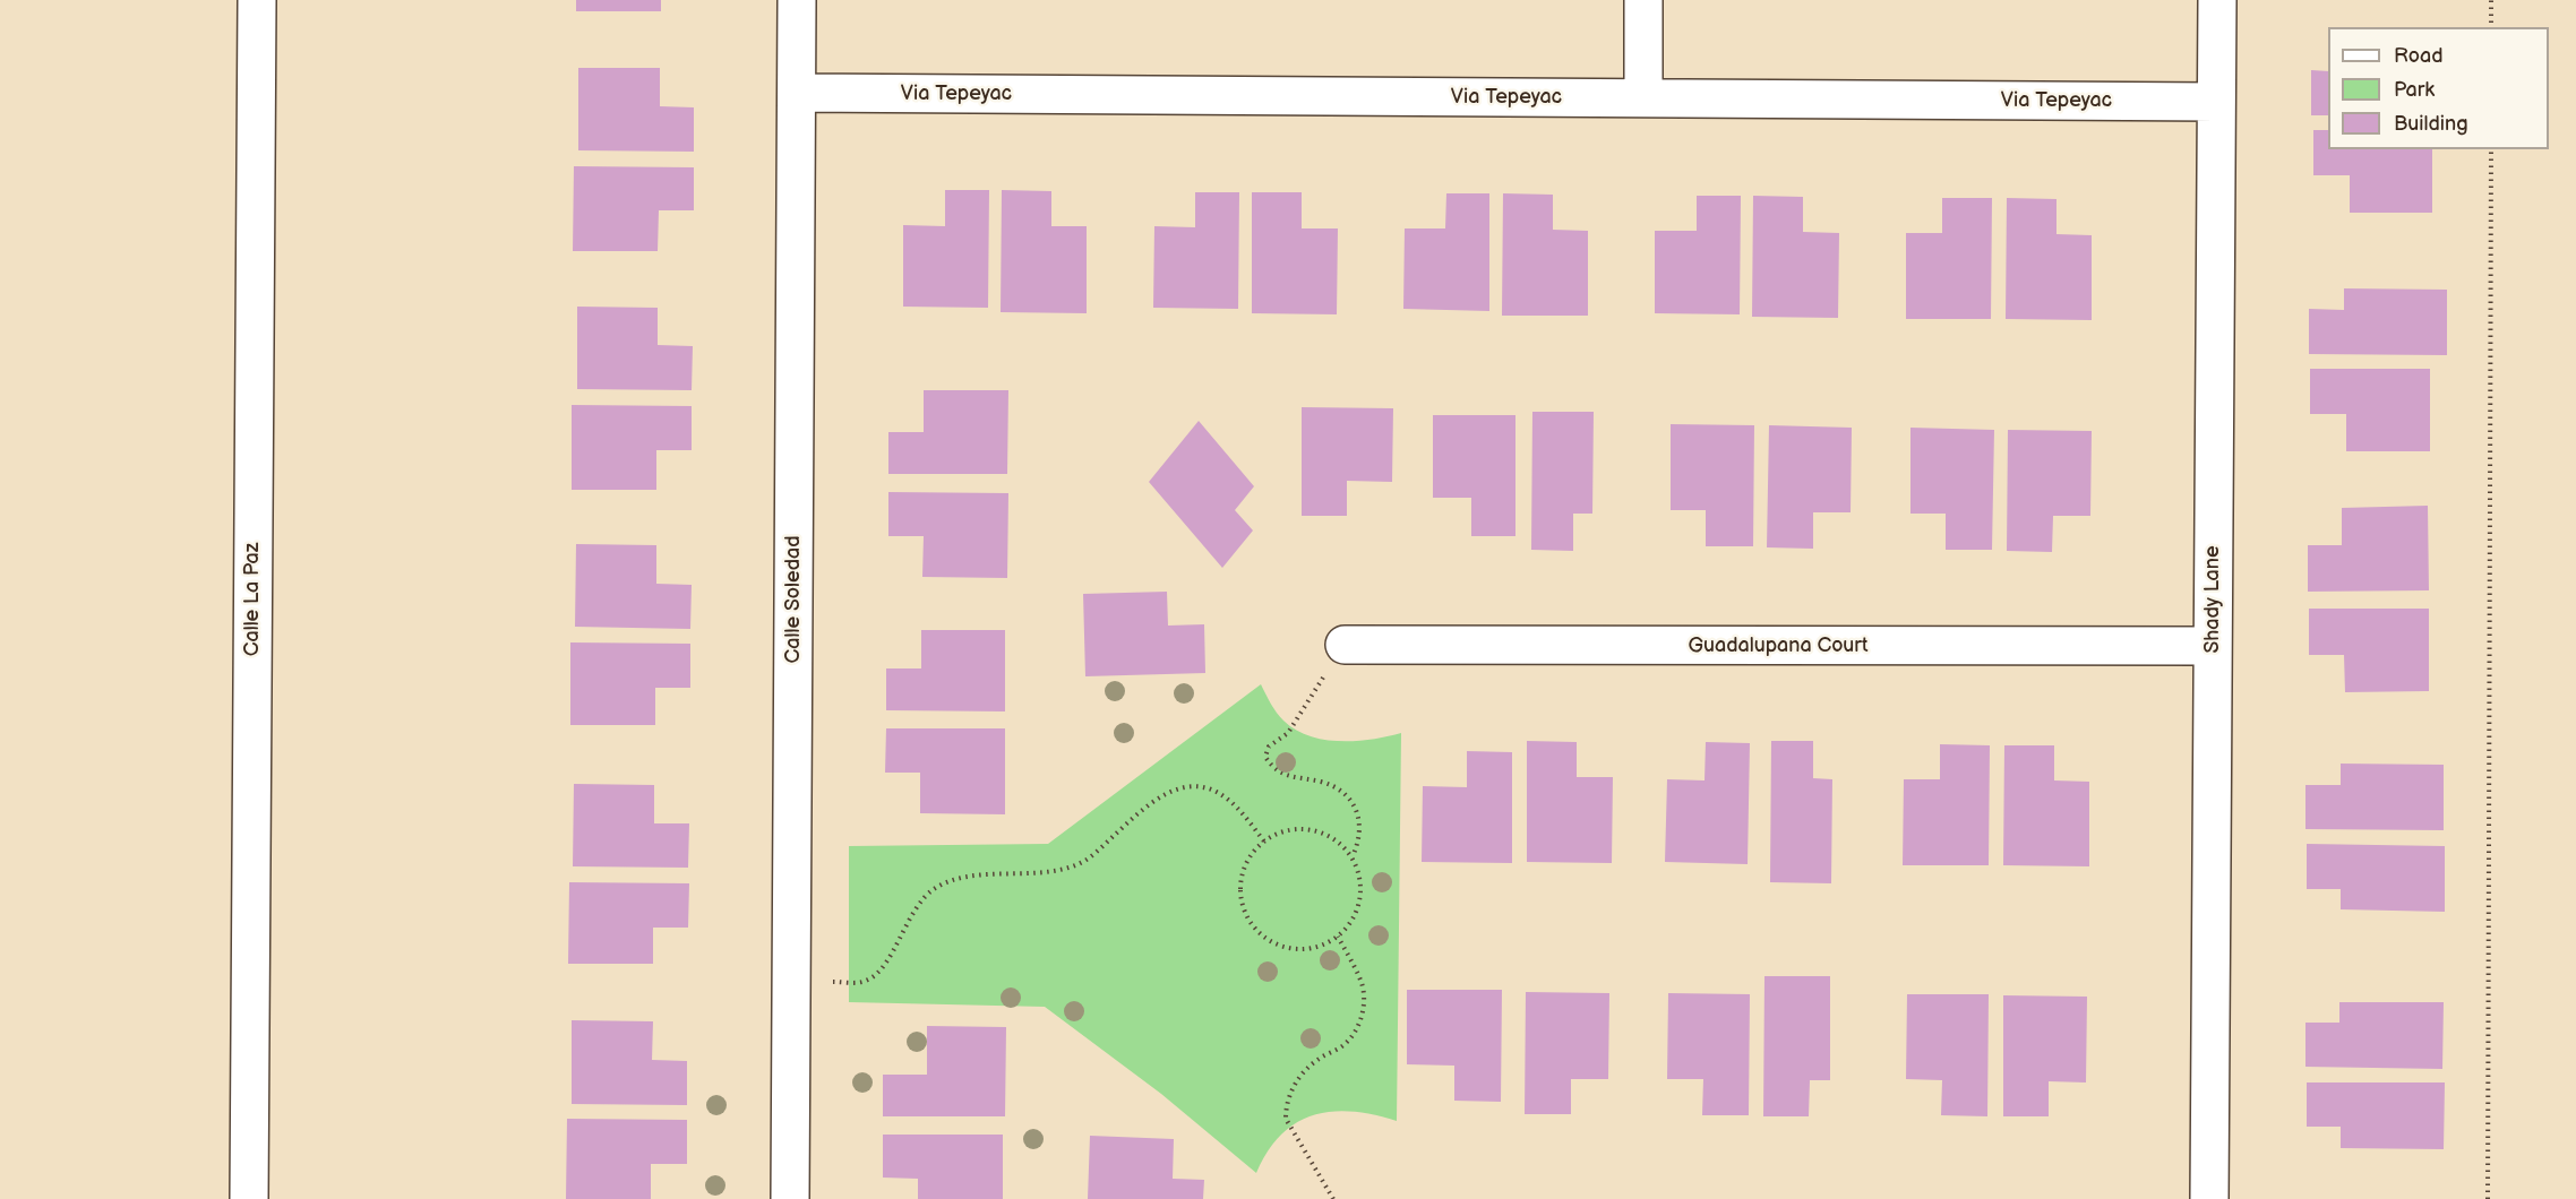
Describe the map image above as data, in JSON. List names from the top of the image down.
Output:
{
  "streets": {
    "street": [
      "Via Tepeyac",
      "Calle La Paz",
      "Calle Soledad",
      "Shady Lane",
      "Guadalupana Court"
    ]
  },
  "crossings": [
    ["Via Tepeyac", "Calle Soledad"],
    ["Via Tepeyac", "Shady Lane"],
    ["Shady Lane", "Guadalupana Court"]
  ],
  "legend": ["Road", "Park", "Building"]
}
